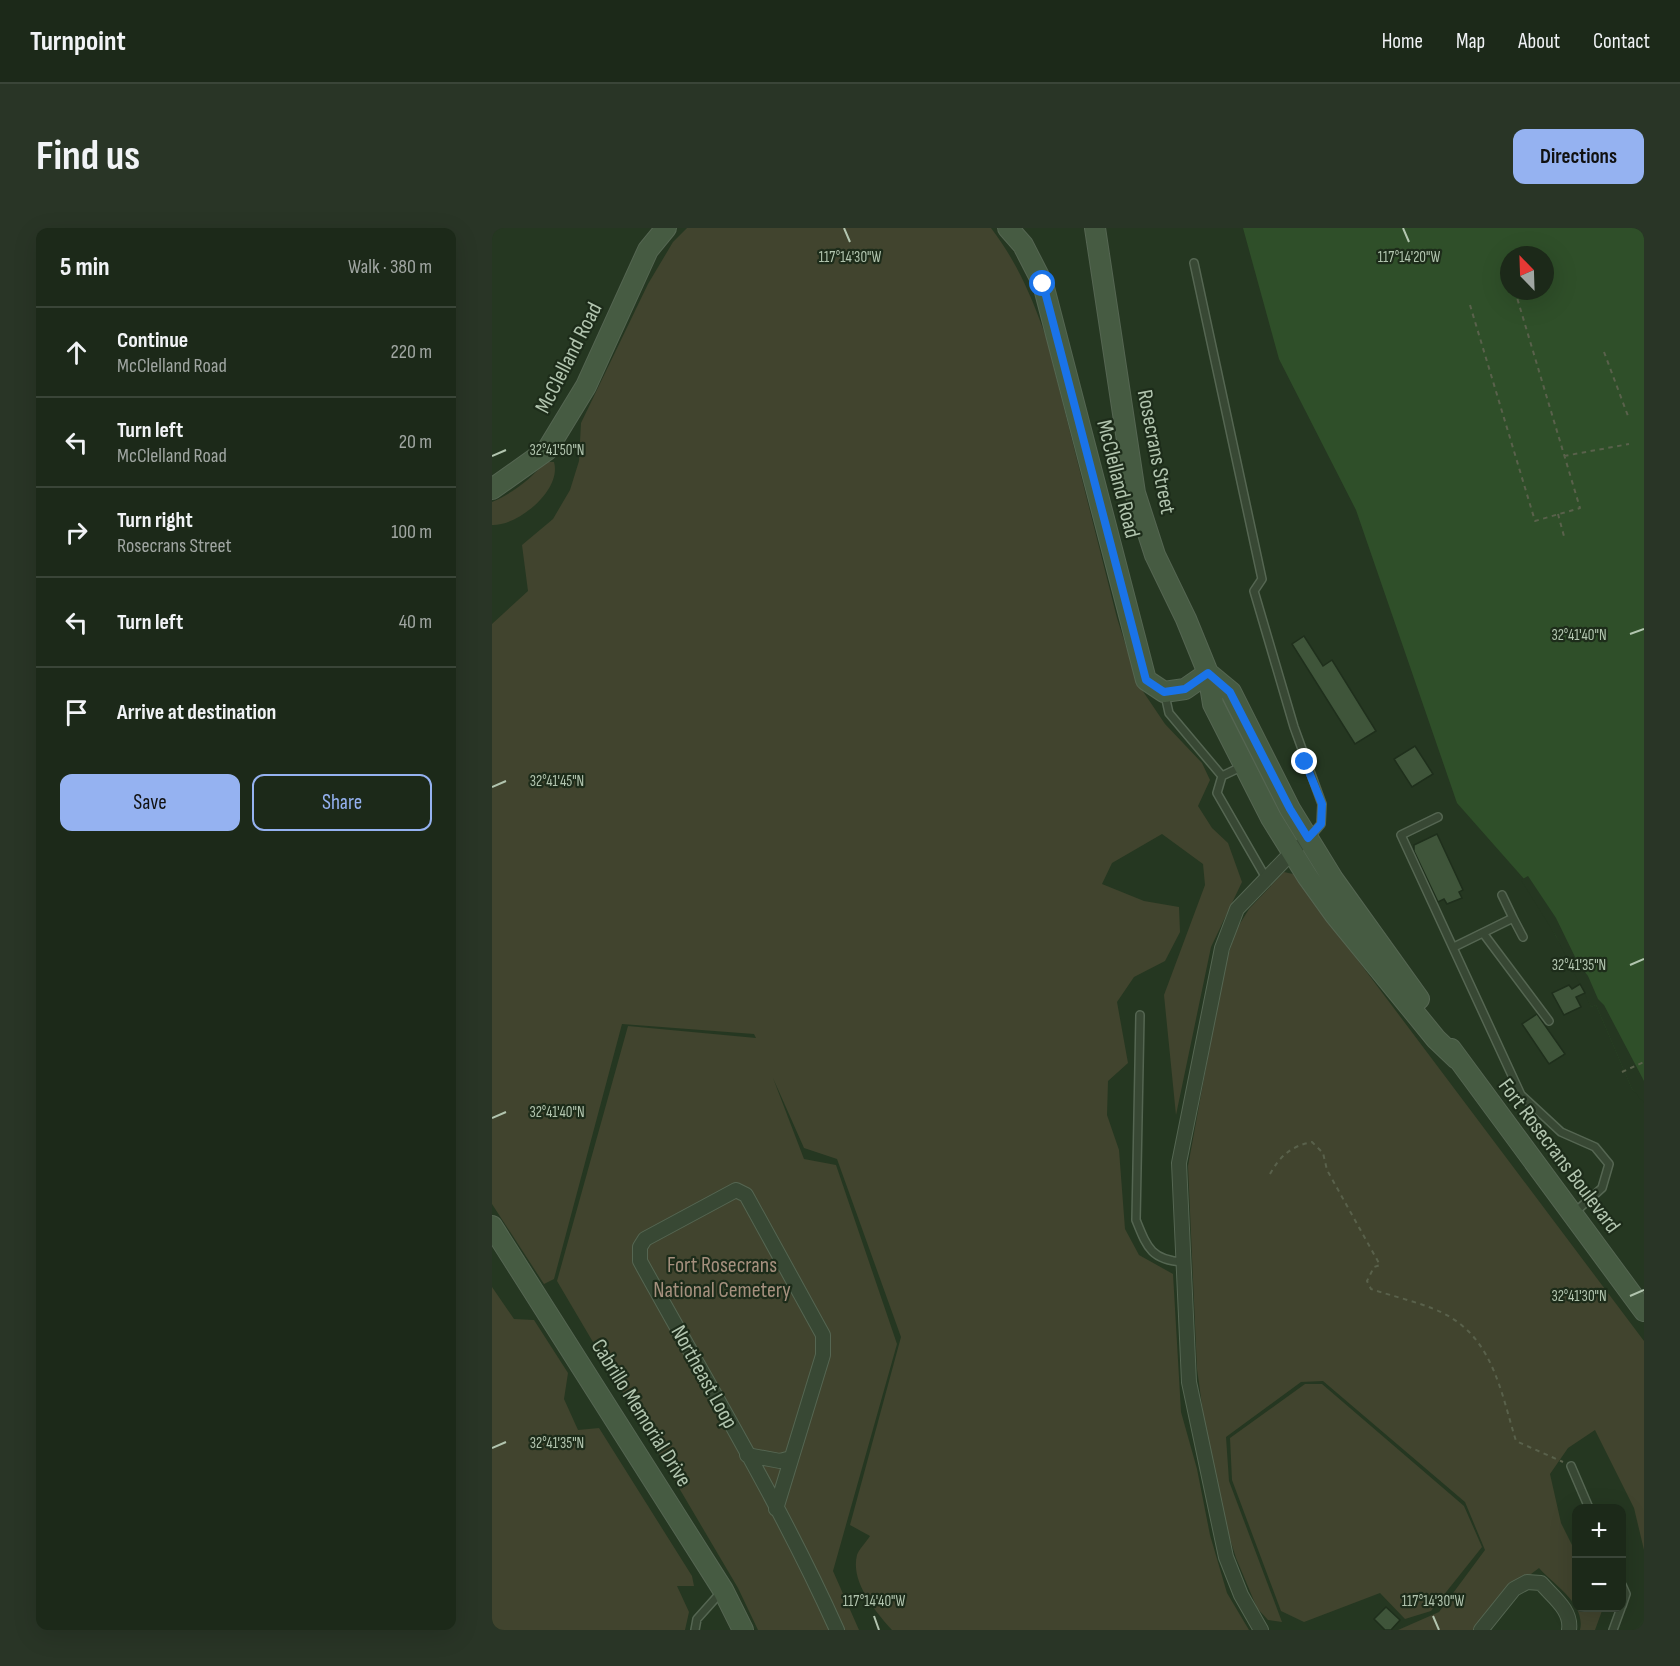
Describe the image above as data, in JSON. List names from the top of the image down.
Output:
{
  "streets": {
    "street": [
      "McClelland Road",
      "Rosecrans Street",
      "Fort Rosecrans Boulevard",
      "Northeast Loop",
      "Cabrillo Memorial Drive"
    ]
  },
  "crossings": [
    ["Rosecrans Street", "Fort Rosecrans Boulevard"]
  ],
  "parks": ["Fort Rosecrans National Cemetery"],
  "north": "top left",
  "page": {
    "header": "Turnpoint",
    "nav": [
      "Home",
      "Map",
      "About",
      "Contact"
    ],
    "buttons": [
      "Directions",
      ["Save", "Share"]
    ],
    "title": "Find us",
    "heading": ["5 min", "Walk · 380 m"],
    "list": [
      ["Continue", "McClelland Road", "220 m"],
      ["Turn left", "McClelland Road", "20 m"],
      ["Turn right", "Rosecrans Street", "100 m"],
      ["Turn left", "40 m"],
      "Arrive at destination"
    ],
    "map_buttons": ["+", "−"]
  },
  "coordinates": [
    "117°14'30\"W",
    "117°14'20\"W",
    "32°41'50\"N",
    "32°41'40\"N",
    "32°41'45\"N",
    "32°41'35\"N",
    "32°41'30\"N",
    "117°14'40\"W"
  ]
}
